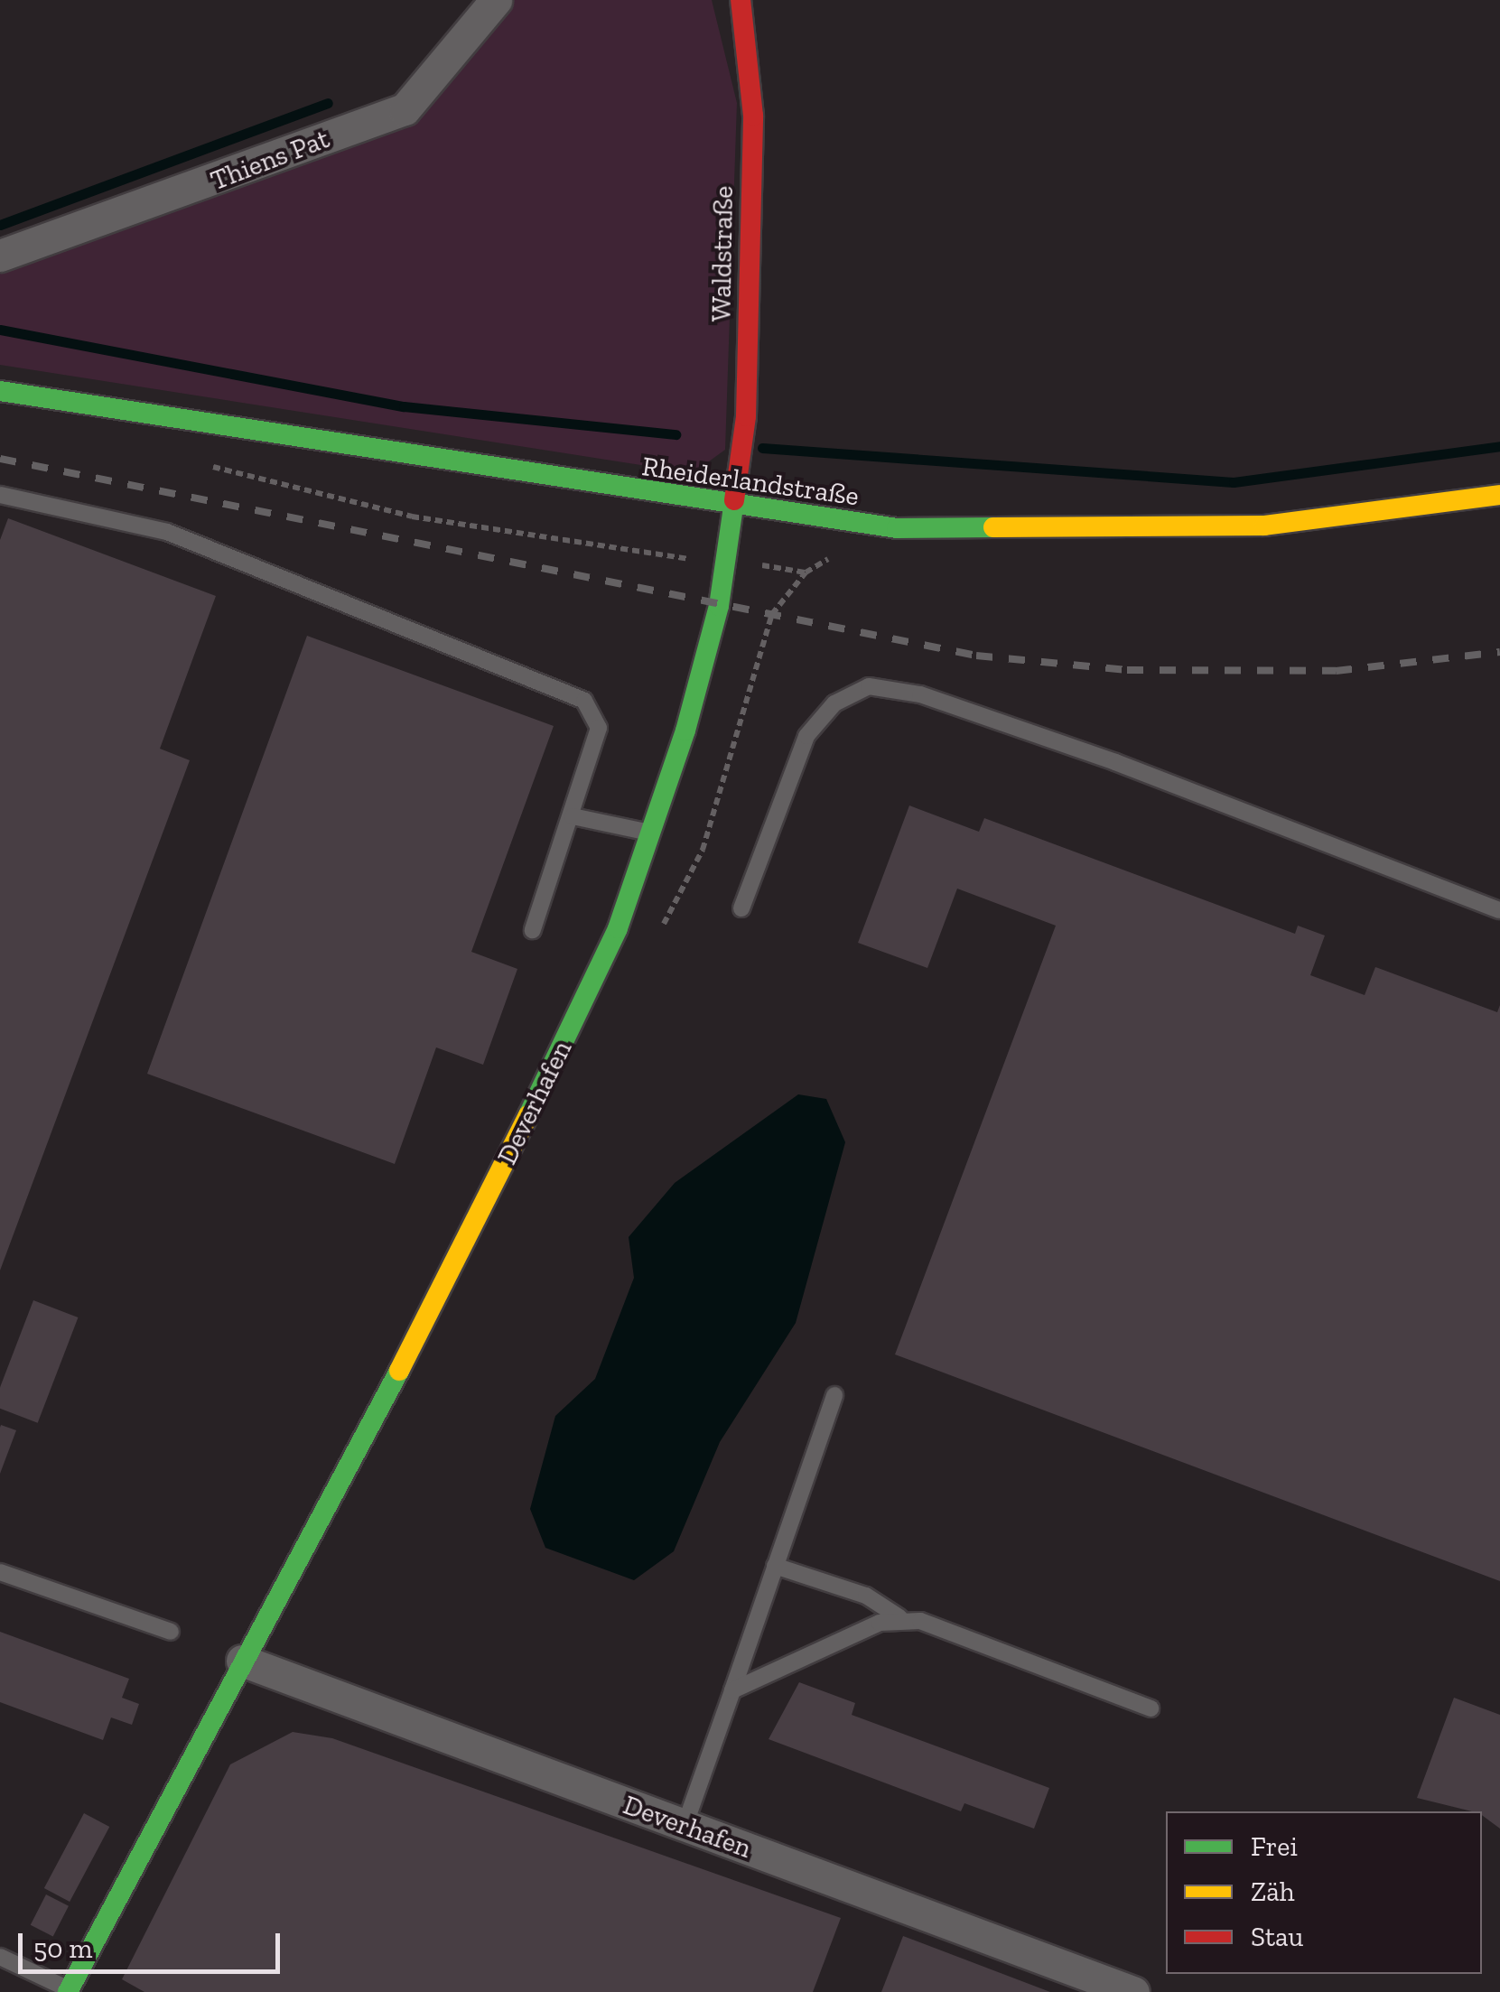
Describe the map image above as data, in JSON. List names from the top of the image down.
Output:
{
  "streets": {
    "street": [
      "Thiens Pat",
      "Waldstraße",
      "Rheiderlandstraße",
      "Deverhafen"
    ]
  },
  "crossings": [
    ["Waldstraße", "Rheiderlandstraße"],
    ["Waldstraße", "Deverhafen"],
    ["Rheiderlandstraße", "Deverhafen"]
  ],
  "legend": ["Frei", "Zäh", "Stau"],
  "scale_bar": "50 m"
}
